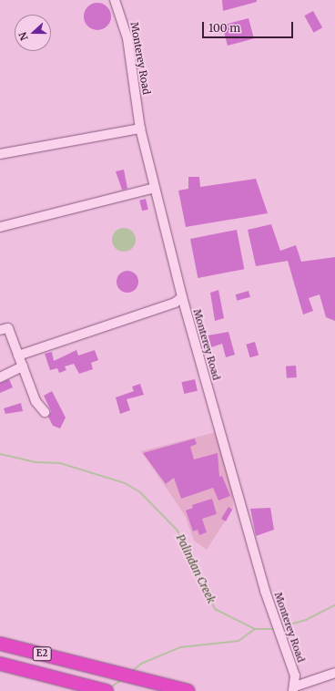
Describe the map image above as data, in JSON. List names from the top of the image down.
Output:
{
  "streets": {
    "highway": ["E2"],
    "street": ["Monterey Road"]
  },
  "water": ["Palindan Creek"],
  "scale_bar": "100 m",
  "north": "left"
}
